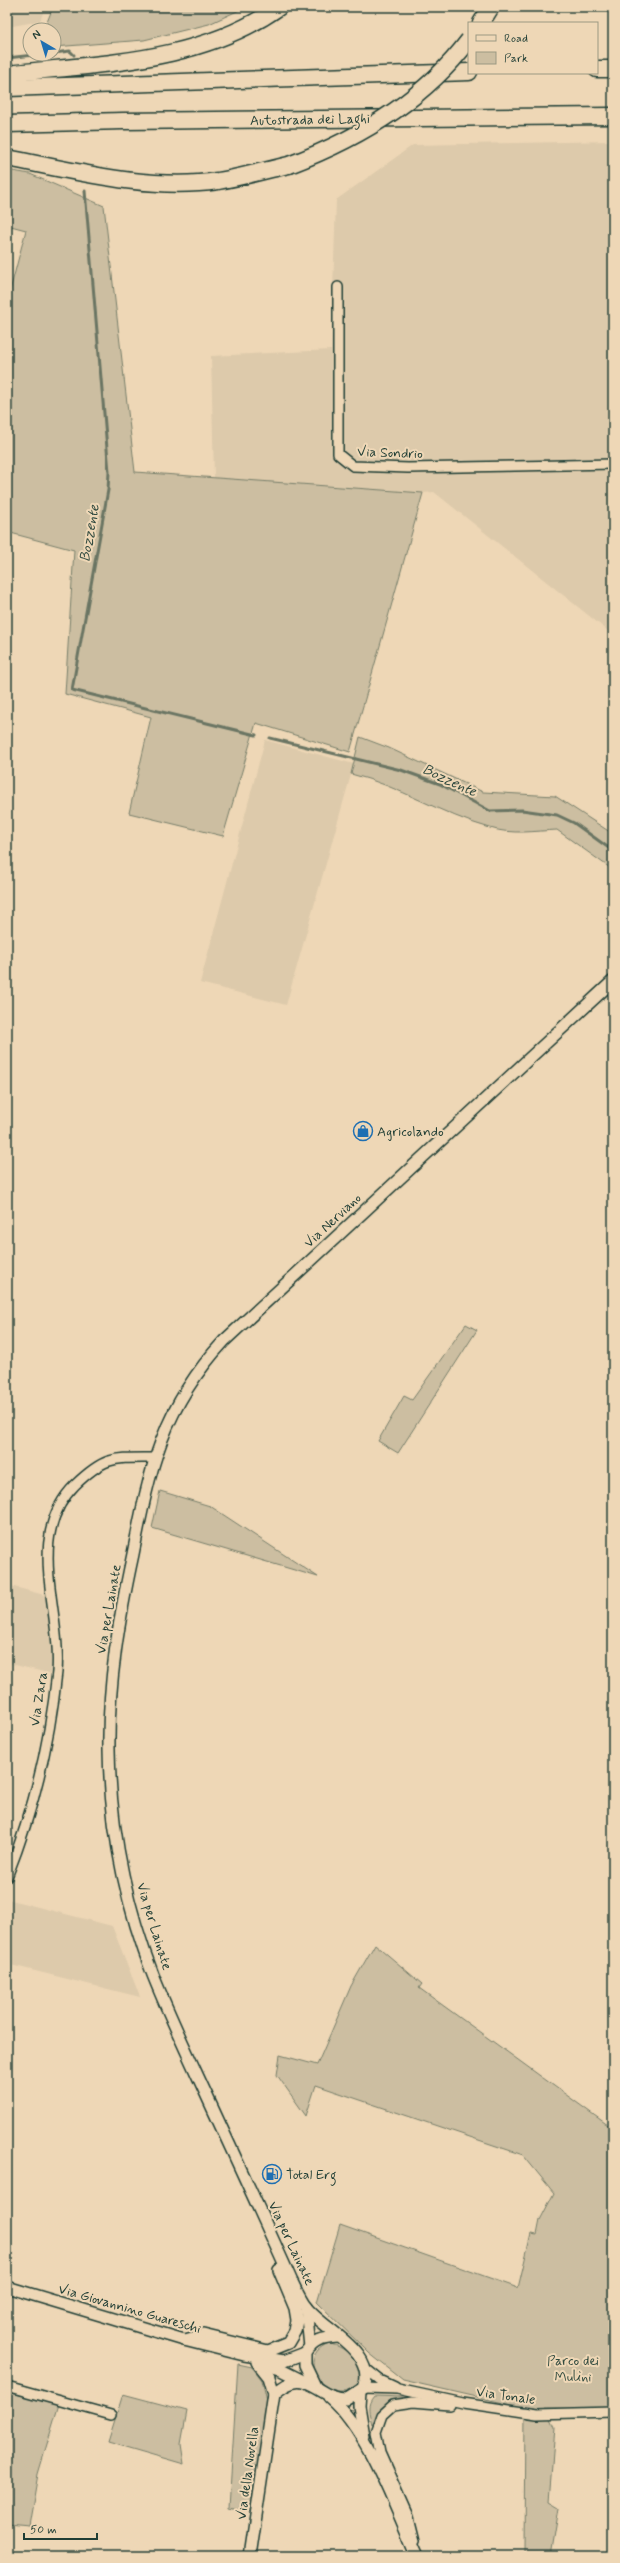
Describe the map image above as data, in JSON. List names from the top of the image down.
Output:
{
  "streets": {
    "highway": ["Autostrada dei Laghi"],
    "street": [
      "Via Sondrio",
      "Via Nerviano",
      "Via per Lainate",
      "Via Zara",
      "Via Giovannino Guareschi",
      "Via Tonale",
      "Via della Novella"
    ]
  },
  "crossings": [
    ["Via Nerviano", "Via per Lainate"],
    ["Via Nerviano", "Via Zara"]
  ],
  "water": ["Bozzente"],
  "parks": ["Parco dei Mulini"],
  "places": {
    "shop": ["Agricolando"],
    "fuel station": ["Total Erg"]
  },
  "legend": ["Road", "Park"],
  "scale_bar": "50 m",
  "north": "top left"
}
